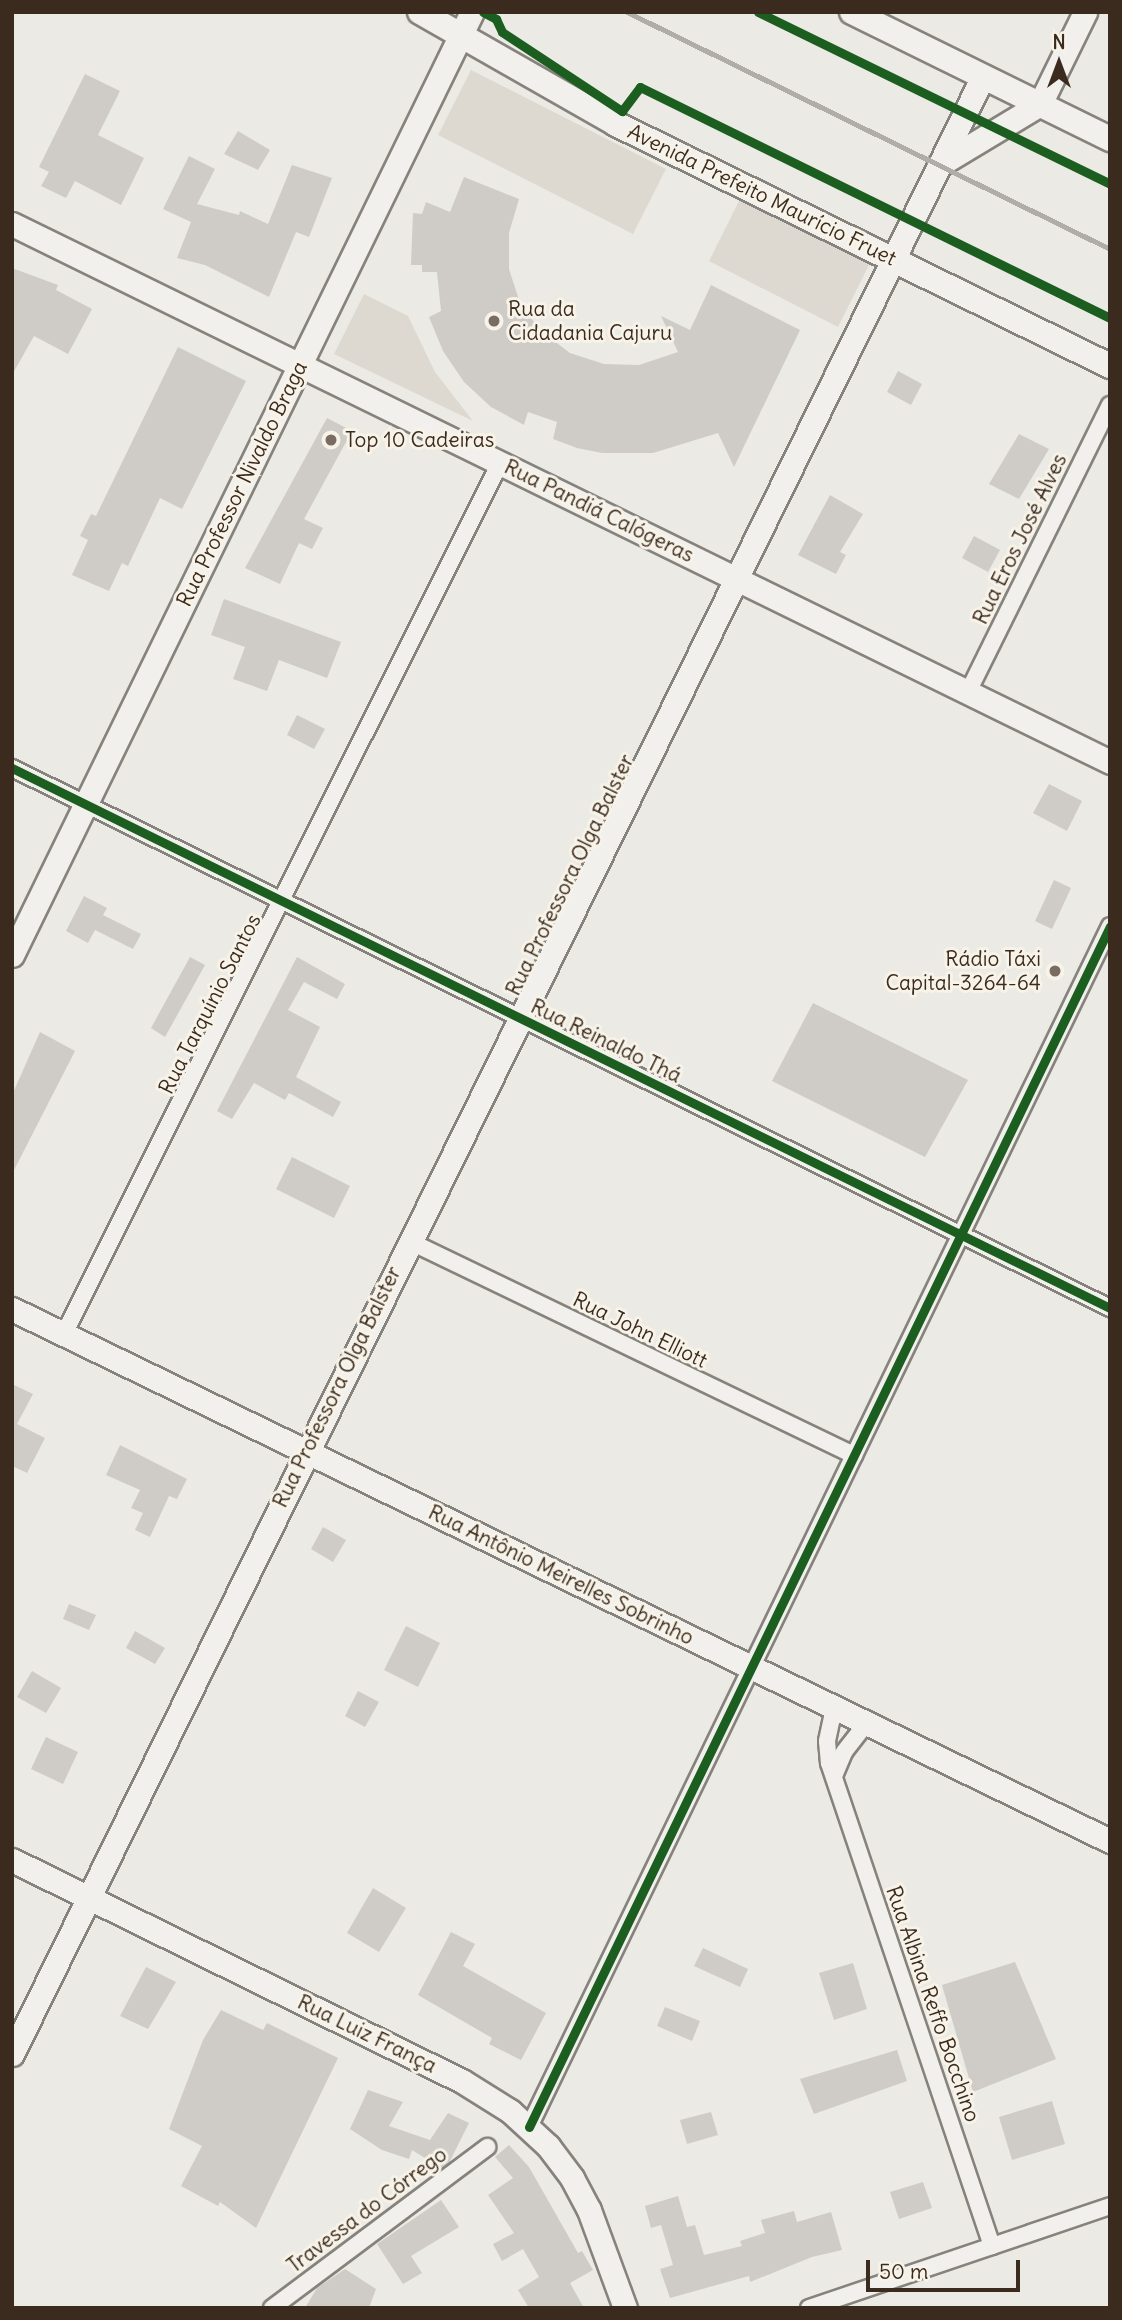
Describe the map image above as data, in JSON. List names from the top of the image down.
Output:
{
  "streets": {
    "main road": [
      "Avenida Prefeito Maurício Fruet",
      "Rua Professor Nivaldo Braga",
      "Rua Pandiá Calógeras",
      "Rua Professora Olga Balster",
      "Rua Antônio Meirelles Sobrinho",
      "Rua Luiz França"
    ],
    "street": [
      "Rua Eros José Alves",
      "Rua Tarquínio Santos",
      "Rua Reinaldo Thá",
      "Rua John Elliott",
      "Rua Albina Reffo Bocchino",
      "Travessa do Córrego"
    ]
  },
  "crossings": [
    ["Avenida Prefeito Maurício Fruet", "Rua Professor Nivaldo Braga"],
    ["Avenida Prefeito Maurício Fruet", "Rua Professora Olga Balster"],
    ["Rua Professor Nivaldo Braga", "Rua Pandiá Calógeras"],
    ["Rua Professor Nivaldo Braga", "Rua Reinaldo Thá"],
    ["Rua Pandiá Calógeras", "Rua Eros José Alves"],
    ["Rua Pandiá Calógeras", "Rua Professora Olga Balster"],
    ["Rua Pandiá Calógeras", "Rua Tarquínio Santos"],
    ["Rua Professora Olga Balster", "Rua Reinaldo Thá"],
    ["Rua Professora Olga Balster", "Rua John Elliott"],
    ["Rua Professora Olga Balster", "Rua Antônio Meirelles Sobrinho"],
    ["Rua Professora Olga Balster", "Rua Luiz França"],
    ["Rua Tarquínio Santos", "Rua Reinaldo Thá"],
    ["Rua Tarquínio Santos", "Rua Antônio Meirelles Sobrinho"],
    ["Rua Antônio Meirelles Sobrinho", "Rua Albina Reffo Bocchino"]
  ],
  "places": ["Rua da Cidadania Cajuru", "Top 10 Cadeiras", "Rádio Táxi Capital-3264-64"],
  "scale_bar": "50 m",
  "north": "top"
}
